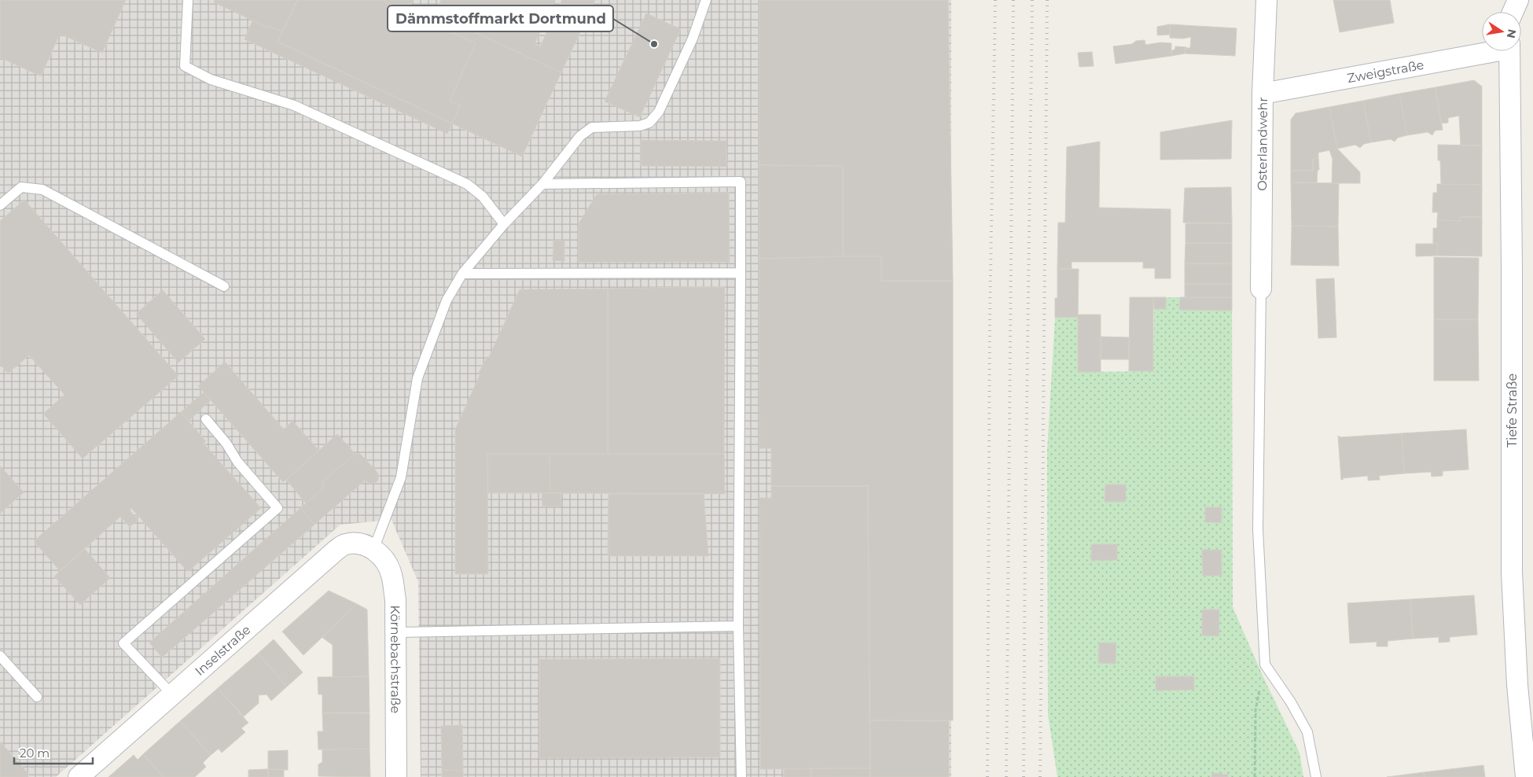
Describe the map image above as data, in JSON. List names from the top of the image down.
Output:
{
  "streets": {
    "street": [
      "Zweigstraße",
      "Osterlandwehr",
      "Tiefe Straße",
      "Inselstraße",
      "Körnebachstraße"
    ]
  },
  "crossings": [
    ["Zweigstraße", "Osterlandwehr"],
    ["Inselstraße", "Körnebachstraße"]
  ],
  "places": ["Dämmstoffmarkt Dortmund"],
  "scale_bar": "20 m",
  "north": "right"
}
